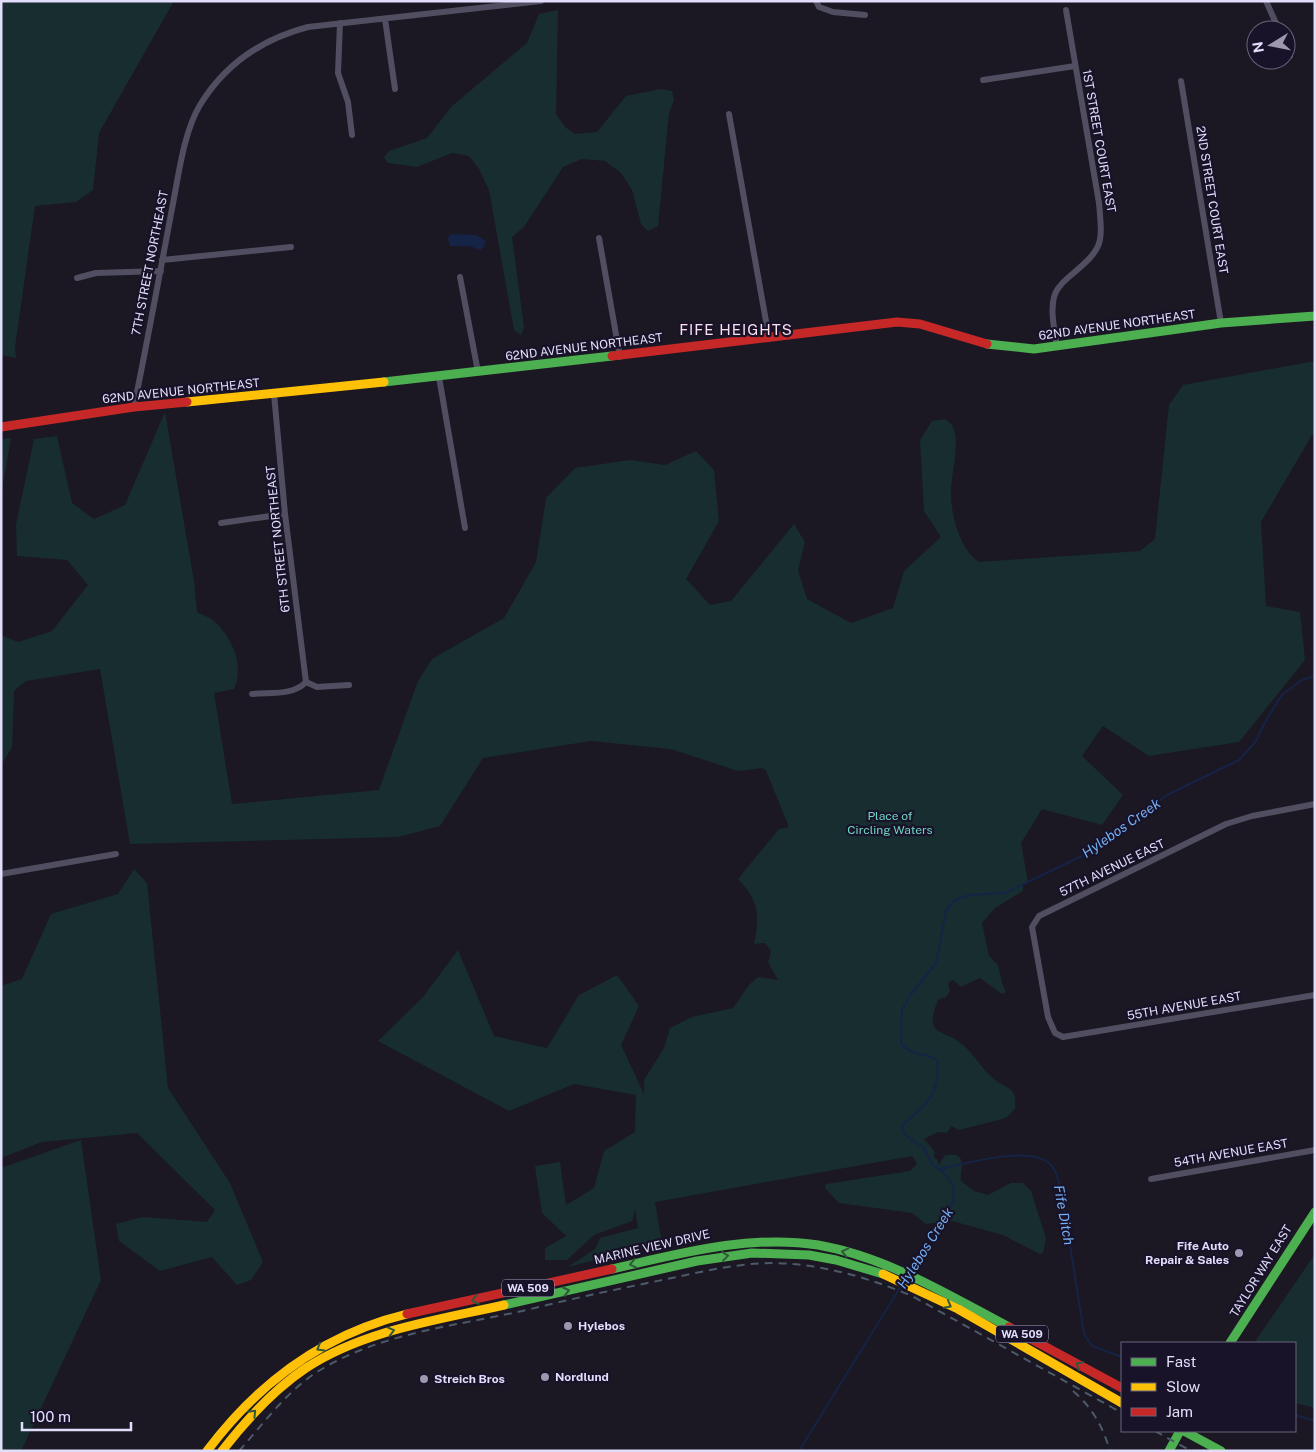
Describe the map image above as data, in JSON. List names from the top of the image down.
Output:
{
  "streets": {
    "main road": [
      "62ND AVENUE NORTHEAST",
      "MARINE VIEW DRIVE",
      "TAYLOR WAY EAST",
      "WA 509"
    ],
    "street": [
      "1ST STREET COURT EAST",
      "2ND STREET COURT EAST",
      "7TH STREET NORTHEAST",
      "6TH STREET NORTHEAST",
      "57TH AVENUE EAST",
      "55TH AVENUE EAST",
      "54TH AVENUE EAST"
    ]
  },
  "crossings": [
    ["1ST STREET COURT EAST", "62ND AVENUE NORTHEAST"],
    ["2ND STREET COURT EAST", "62ND AVENUE NORTHEAST"],
    ["7TH STREET NORTHEAST", "62ND AVENUE NORTHEAST"],
    ["62ND AVENUE NORTHEAST", "6TH STREET NORTHEAST"],
    ["57TH AVENUE EAST", "55TH AVENUE EAST"]
  ],
  "districts": ["FIFE HEIGHTS"],
  "water": ["Hylebos Creek", "Fife Ditch"],
  "parks": ["Place of Circling Waters"],
  "places": [
    "Fife Auto Repair & Sales",
    "Hylebos",
    "Nordlund",
    "Streich Bros"
  ],
  "legend": ["Fast", "Slow", "Jam"],
  "scale_bar": "100 m",
  "north": "left"
}
